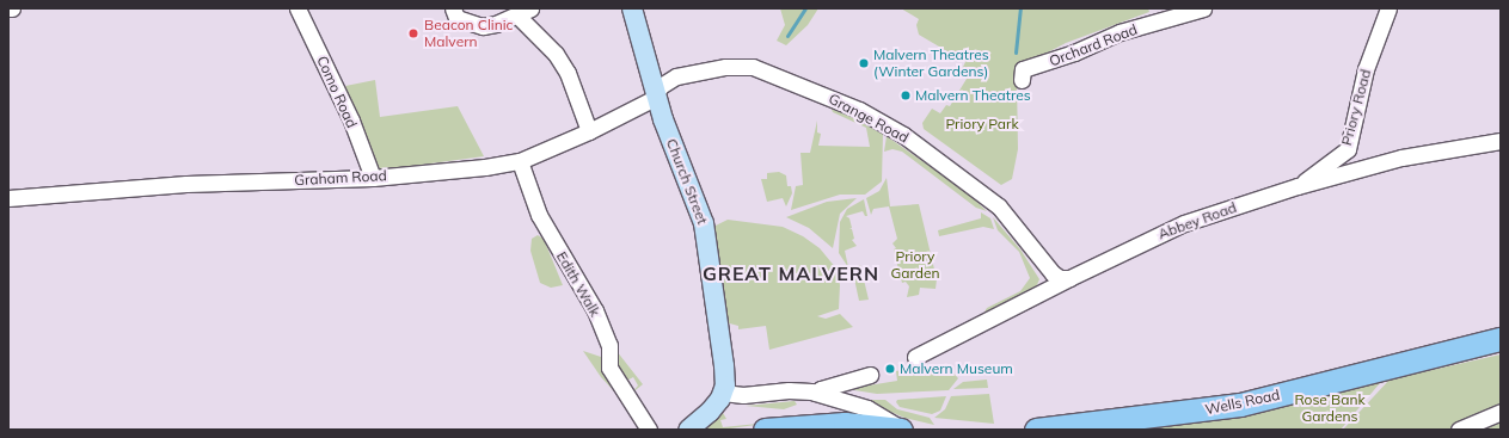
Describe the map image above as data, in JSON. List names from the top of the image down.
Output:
{
  "streets": {
    "highway": ["Wells Road"],
    "main road": ["Church Street"],
    "street": [
      "Orchard Road",
      "Como Road",
      "Priory Road",
      "Grange Road",
      "Graham Road",
      "Abbey Road",
      "Edith Walk"
    ]
  },
  "crossings": [
    ["Como Road", "Graham Road"],
    ["Priory Road", "Abbey Road"],
    ["Grange Road", "Graham Road"],
    ["Grange Road", "Church Street"],
    ["Grange Road", "Abbey Road"],
    ["Graham Road", "Church Street"],
    ["Graham Road", "Edith Walk"]
  ],
  "districts": ["GREAT MALVERN"],
  "parks": ["Priory Park", "Priory Garden", "Rose Bank Gardens"],
  "places": [
    "Beacon Clinic Malvern",
    "Malvern Theatres (Winter Gardens)",
    "Malvern Theatres",
    "Malvern Museum"
  ]
}
